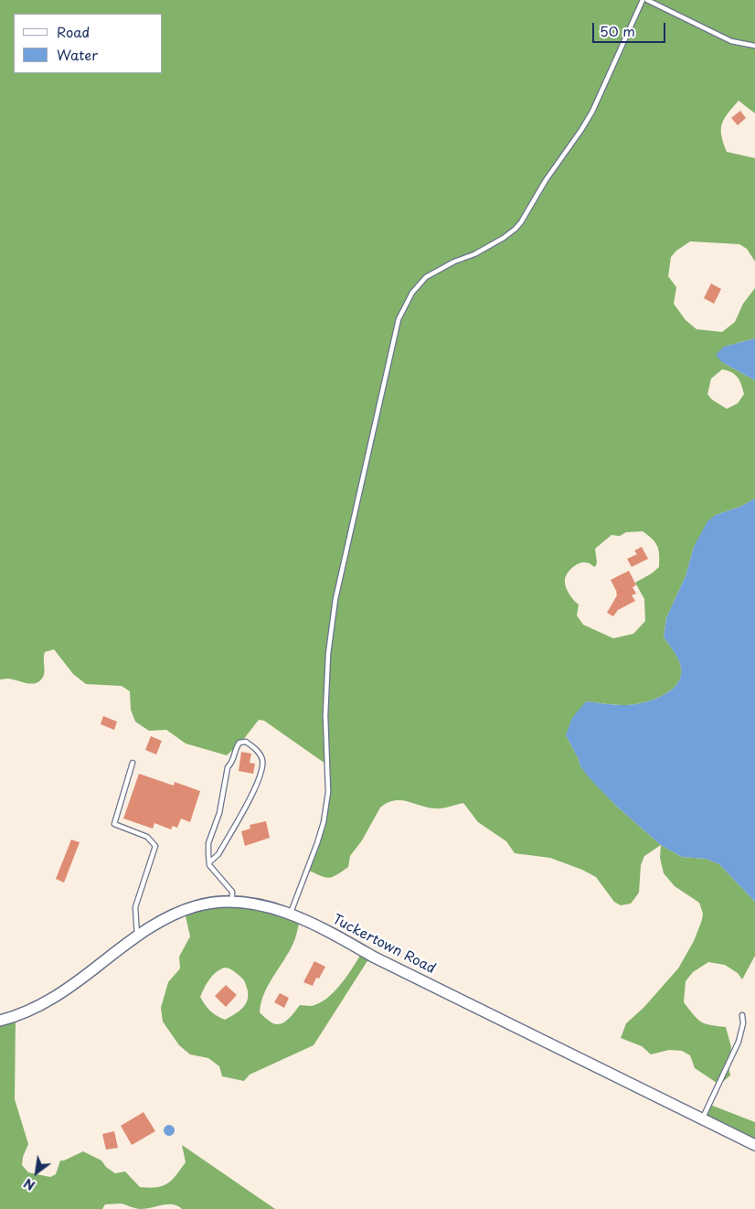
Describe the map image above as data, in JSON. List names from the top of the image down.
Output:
{
  "streets": {
    "street": ["Tuckertown Road"]
  },
  "legend": ["Road", "Water"],
  "scale_bar": "50 m",
  "north": "bottom left"
}
